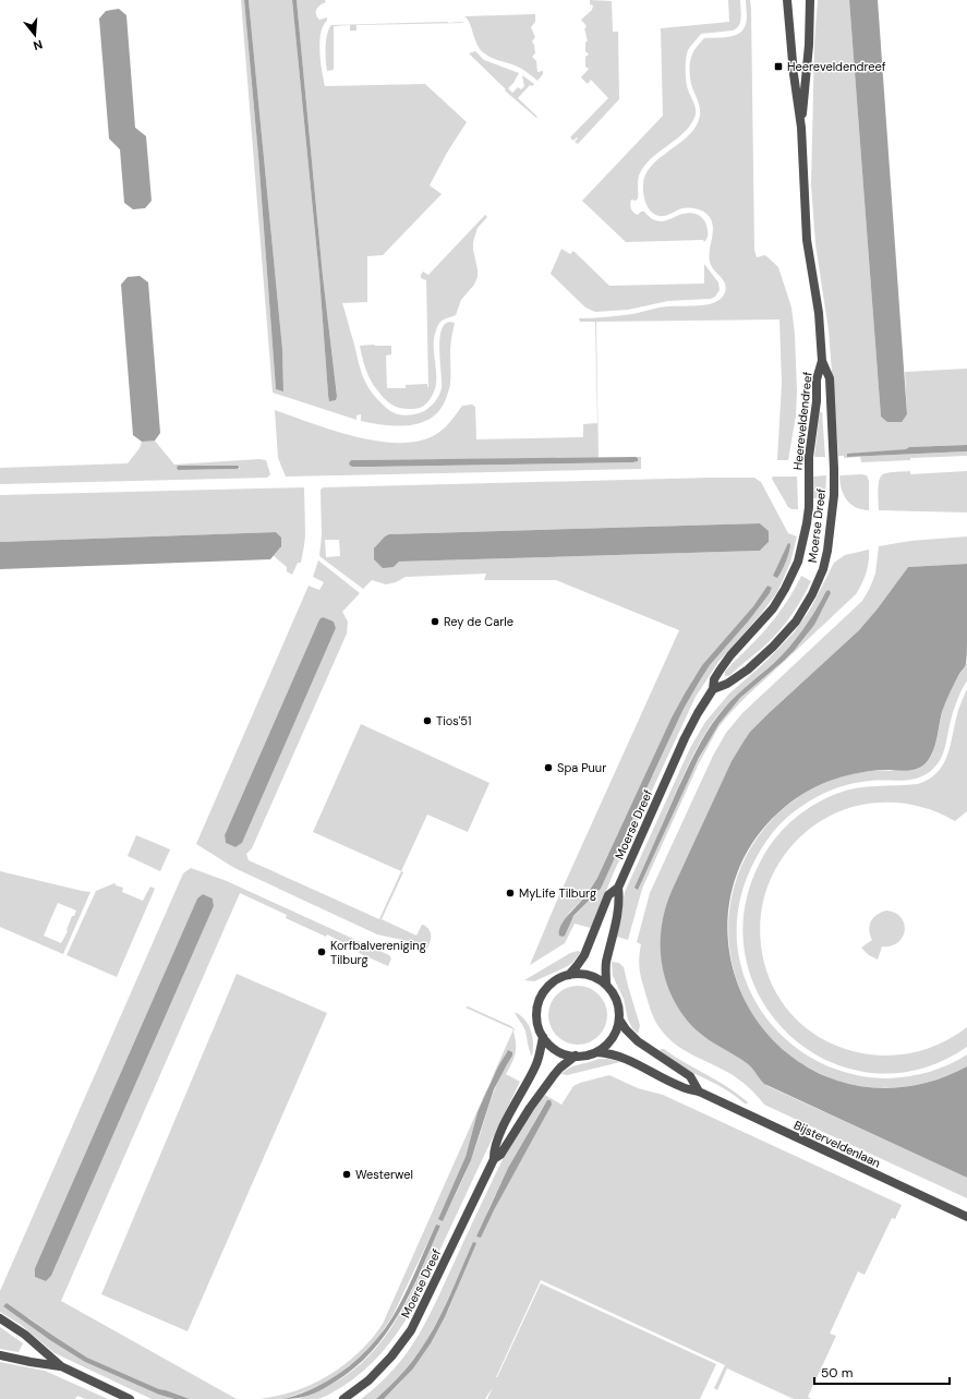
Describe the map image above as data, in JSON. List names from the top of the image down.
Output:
{
  "streets": {
    "street": ["Heereveldendreef", "Moerse Dreef", "Bijsterveldenlaan"]
  },
  "crossings": [
    ["Heereveldendreef", "Moerse Dreef"],
    ["Moerse Dreef", "Bijsterveldenlaan"]
  ],
  "places": {
    "transit": ["Heereveldendreef"],
    "other": [
      "Rey de Carle",
      "Tios'51",
      "Spa Puur",
      "MyLife Tilburg",
      "Korfbalvereniging Tilburg",
      "Westerwel"
    ]
  },
  "scale_bar": "50 m",
  "north": "bottom"
}
